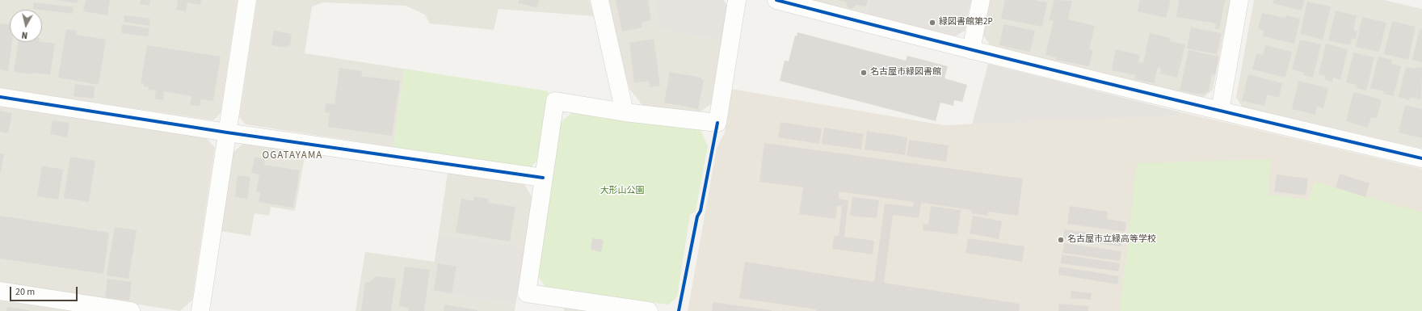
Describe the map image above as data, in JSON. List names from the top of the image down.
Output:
{
  "districts": ["OGATAYAMA"],
  "parks": ["大形山公園"],
  "places": ["緑図書館第2P", "名古屋市緑図書館", "名古屋市立緑高等学校"],
  "scale_bar": "20 m",
  "north": "bottom"
}
